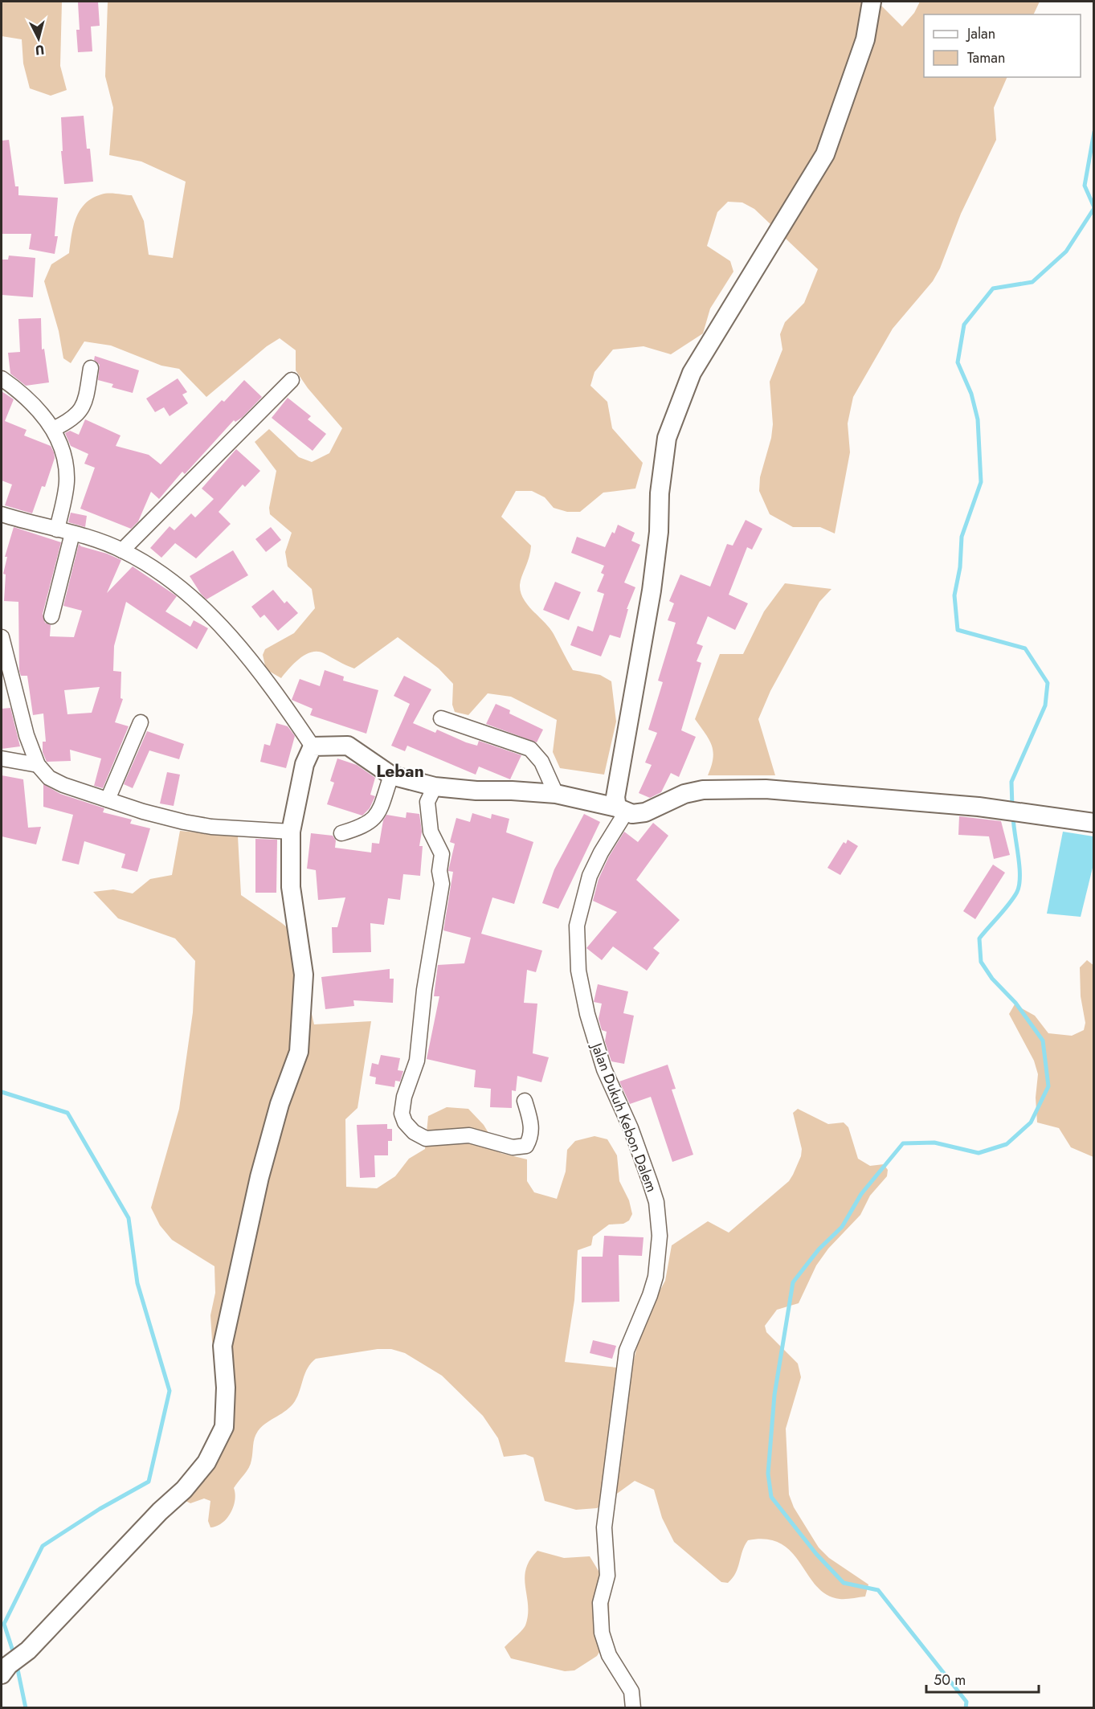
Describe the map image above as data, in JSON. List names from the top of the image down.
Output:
{
  "streets": {
    "street": ["Jalan Dukuh Kebon Dalem"]
  },
  "districts": ["Leban"],
  "legend": ["Jalan", "Taman"],
  "scale_bar": "50 m",
  "north": "bottom"
}
